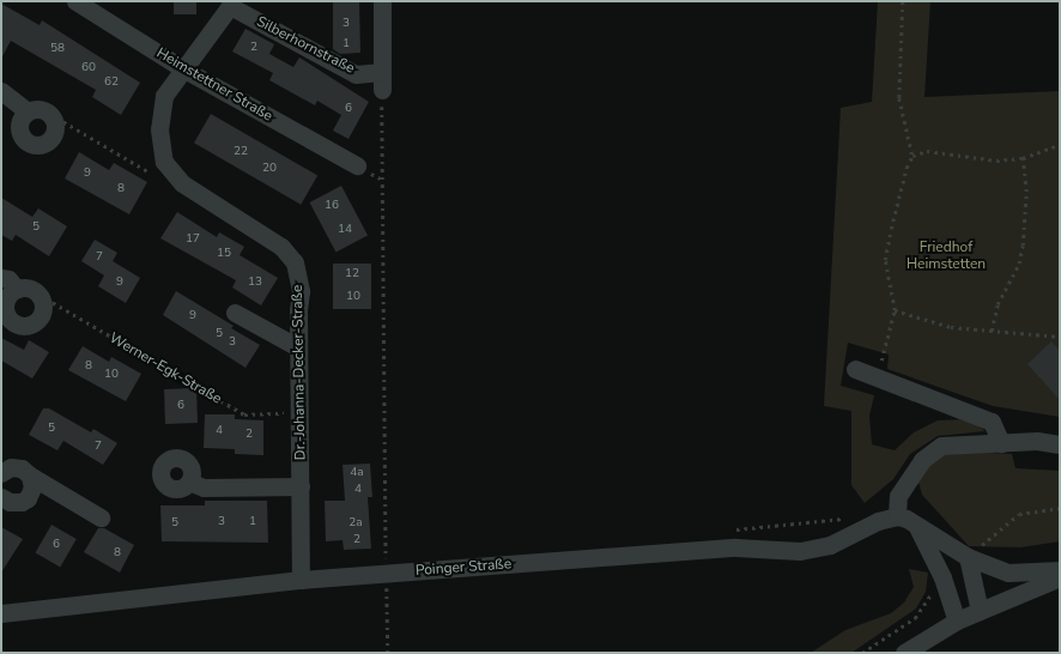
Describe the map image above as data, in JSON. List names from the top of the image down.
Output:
{
  "streets": {
    "street": [
      "Silberhornstraße",
      "Heimstettner Straße",
      "Dr.-Johanna-Decker-Straße",
      "Poinger Straße"
    ],
    "path": ["Werner-Egk-Straße"]
  },
  "crossings": [
    ["Werner-Egk-Straße", "Dr.-Johanna-Decker-Straße"],
    ["Dr.-Johanna-Decker-Straße", "Poinger Straße"]
  ],
  "parks": ["Friedhof Heimstetten"],
  "house_numbers": [
    "3",
    "1",
    "2",
    "58",
    "60",
    "62",
    "6",
    "22",
    "20",
    "9",
    "8",
    "16",
    "5",
    "14",
    "17",
    "15",
    "7",
    "12",
    "9",
    "13",
    "10",
    "9",
    "5",
    "3",
    "8",
    "10",
    "6",
    "5",
    "4",
    "2",
    "7",
    "4a",
    "4",
    "3",
    "1",
    "5",
    "2a",
    "2",
    "6",
    "8"
  ]
}
